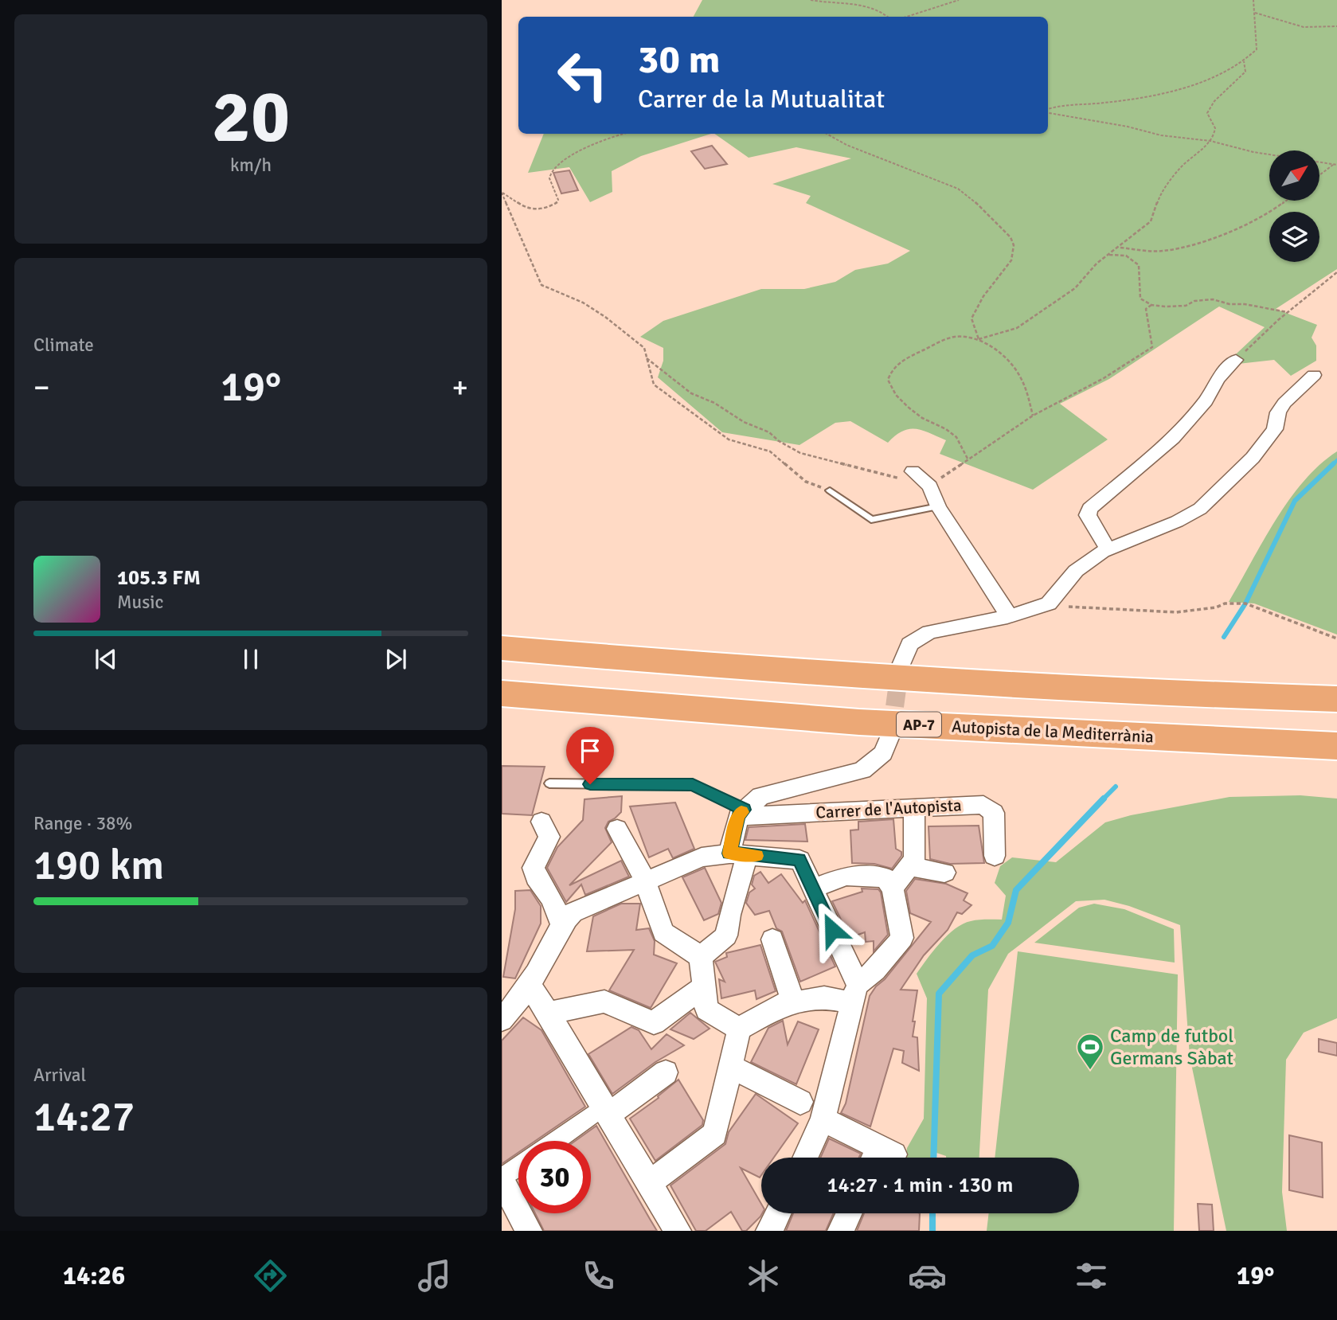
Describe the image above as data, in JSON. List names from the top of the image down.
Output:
{
  "streets": {
    "highway": ["AP-7", "Autopista de la Mediterrània"],
    "street": ["Carrer de l'Autopista"]
  },
  "places": {
    "sports": ["Camp de futbol Germans Sàbat"]
  },
  "north": "top right",
  "page": {
    "tile": [
      ["20", "km/h"],
      "Climate",
      ["Range · 38%", "190 km"],
      ["Arrival", "14:27"]
    ],
    "turn": ["30 m", "Carrer de la Mutualitat"],
    "heat": ["−", "19°", "+"],
    "song": ["105.3 FM", "Music"],
    "limit": "30",
    "trip": "14:27 · 1 min · 130 m",
    "tabs": ["14:26", "19°"]
  }
}
